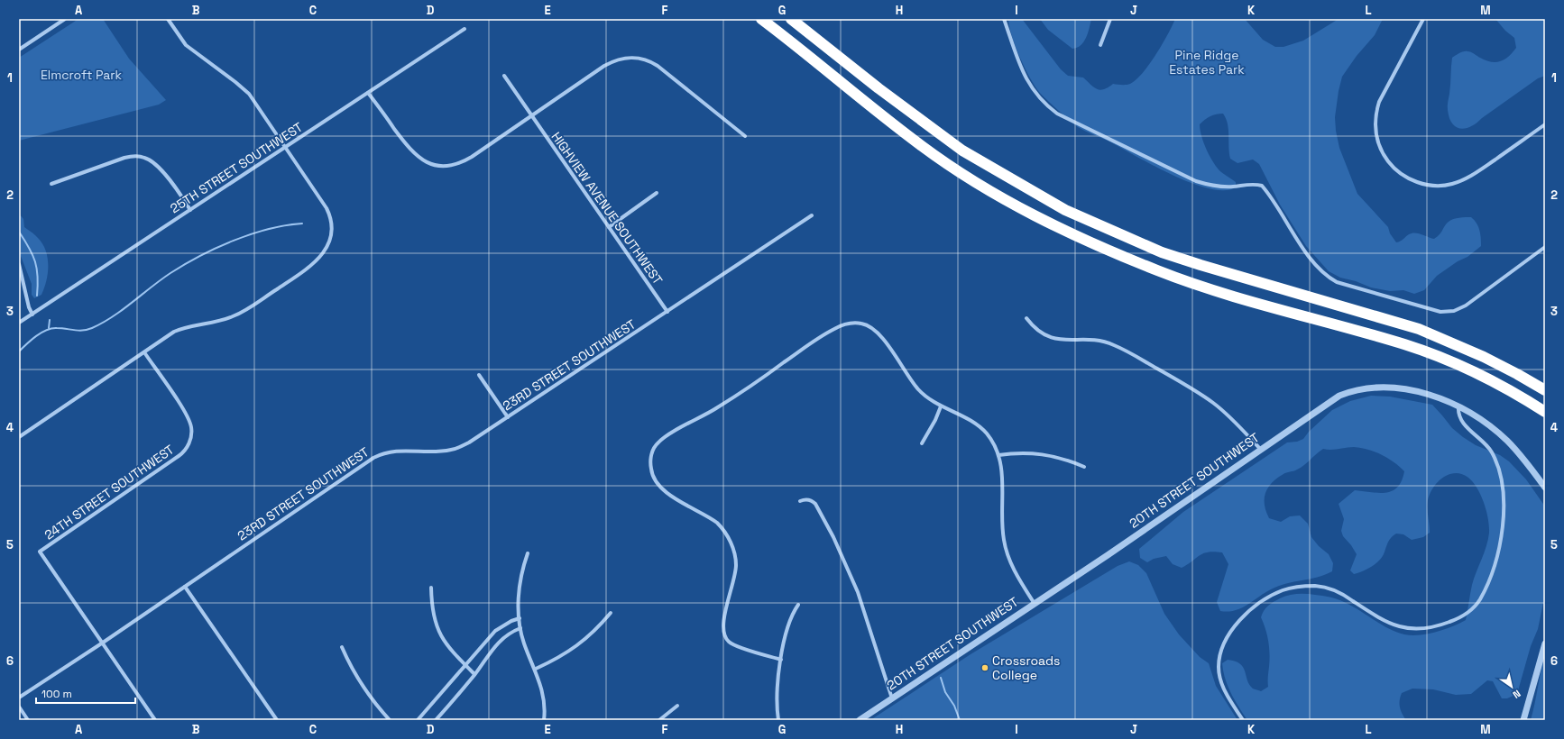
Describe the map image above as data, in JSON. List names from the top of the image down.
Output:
{
  "streets": {
    "street": [
      "25TH STREET SOUTHWEST",
      "HIGHVIEW AVENUE SOUTHWEST",
      "23RD STREET SOUTHWEST",
      "20TH STREET SOUTHWEST",
      "24TH STREET SOUTHWEST"
    ]
  },
  "crossings": [
    ["HIGHVIEW AVENUE SOUTHWEST", "23RD STREET SOUTHWEST"],
    ["23RD STREET SOUTHWEST", "24TH STREET SOUTHWEST"]
  ],
  "parks": ["Pine Ridge Estates Park", "Elmcroft Park"],
  "places": ["Crossroads College"],
  "scale_bar": "100 m",
  "north": "bottom right",
  "grid": {
    "columns": [
      "A",
      "B",
      "C",
      "D",
      "E",
      "F",
      "G",
      "H",
      "I",
      "J",
      "K",
      "L",
      "M"
    ],
    "rows": [
      "1",
      "2",
      "3",
      "4",
      "5",
      "6"
    ]
  }
}
